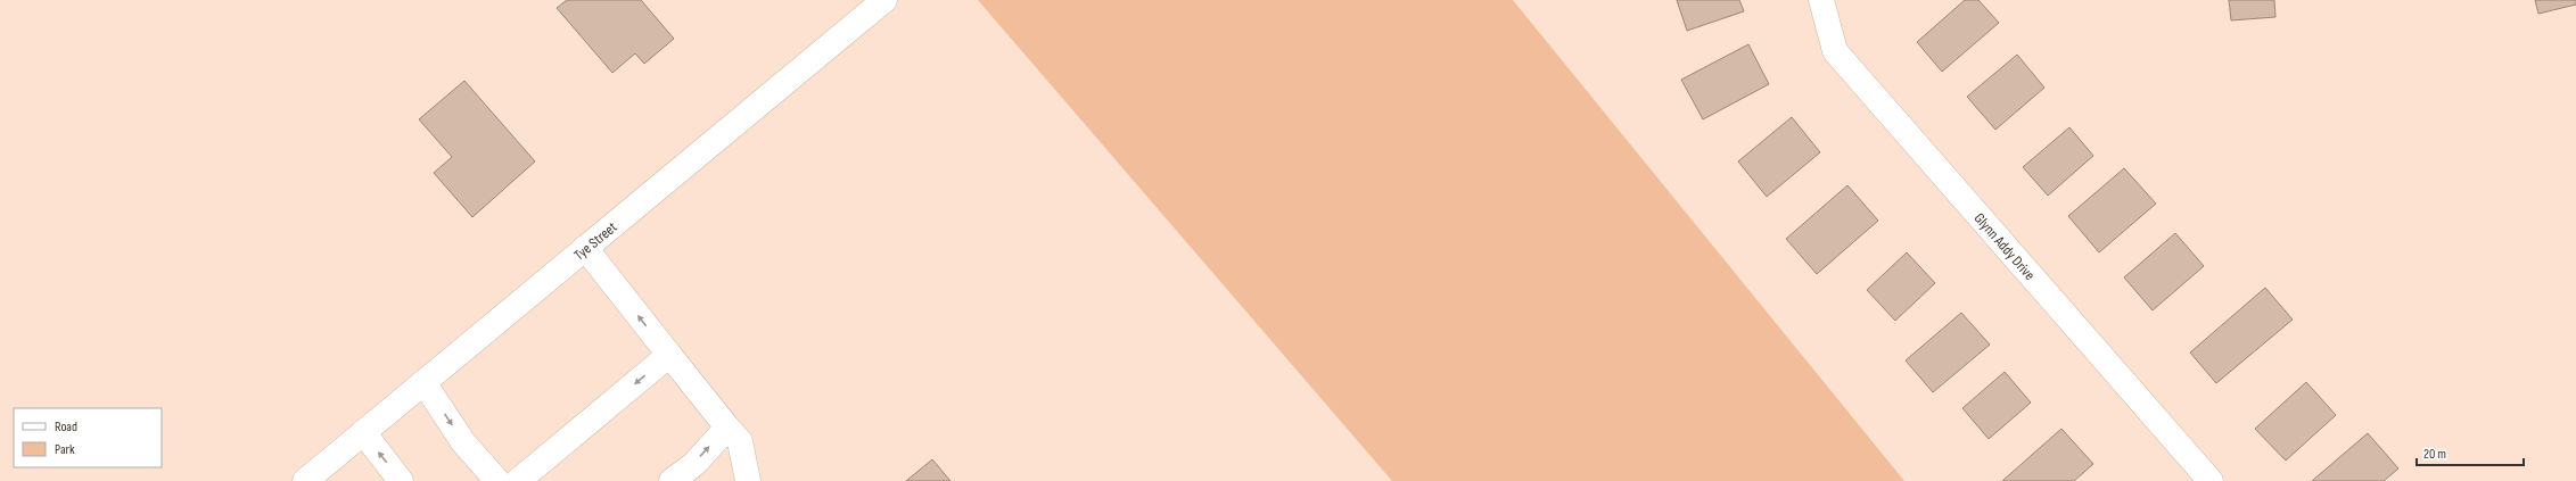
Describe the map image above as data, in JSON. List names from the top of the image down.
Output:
{
  "streets": {
    "street": ["Tye Street", "Glynn Addy Drive"]
  },
  "legend": ["Road", "Park"],
  "scale_bar": "20 m"
}
